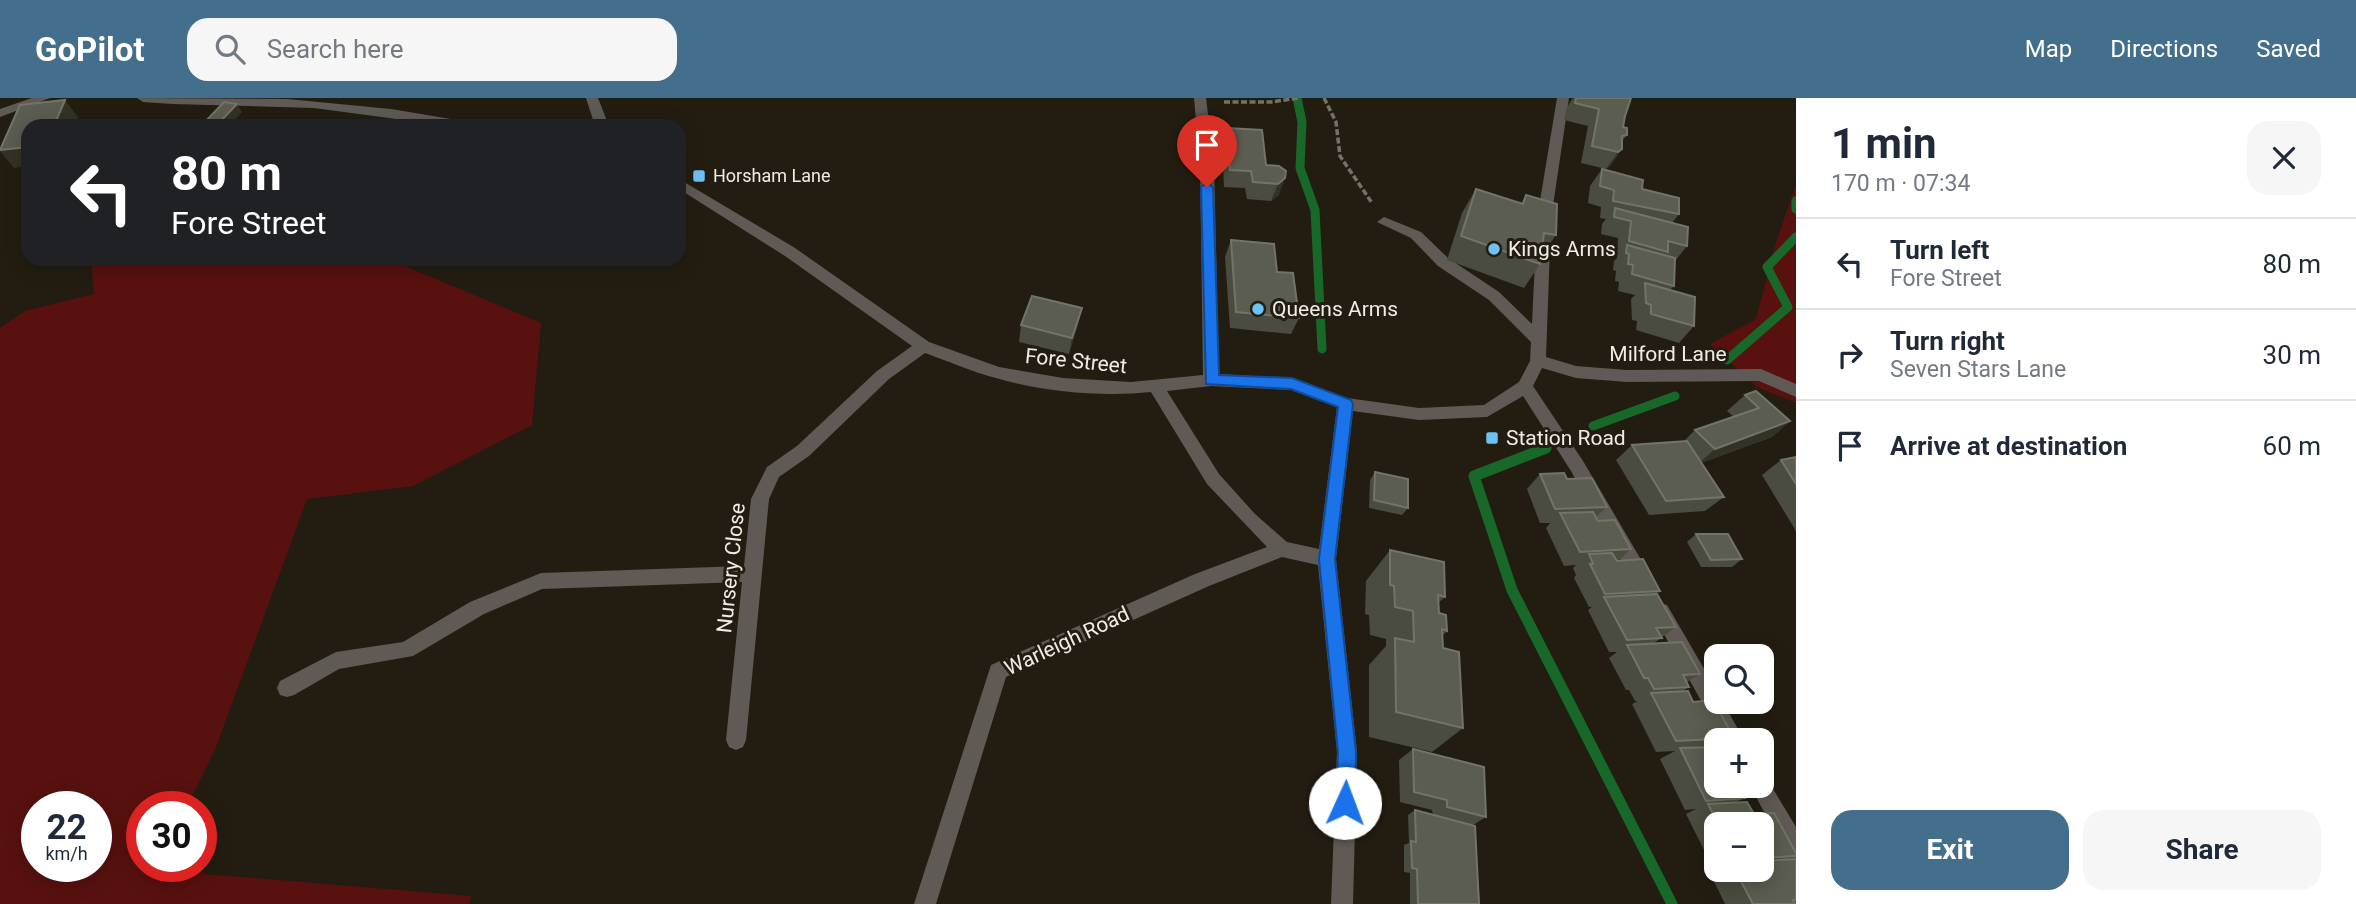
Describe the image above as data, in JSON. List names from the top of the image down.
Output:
{
  "streets": {
    "street": [
      "Milford Lane",
      "Fore Street",
      "Nursery Close",
      "Warleigh Road"
    ]
  },
  "crossings": [
    ["Milford Lane", "Fore Street"],
    ["Fore Street", "Nursery Close"]
  ],
  "places": {
    "transit": ["Horsham Lane", "Station Road"],
    "other": ["Kings Arms", "Queens Arms"]
  },
  "page": {
    "header": "GoPilot",
    "search": "Search here",
    "nav": ["Map", "Directions", "Saved"],
    "heading": ["1 min", "170 m · 07:34"],
    "turn": ["80 m", "Fore Street"],
    "list": [
      {
        "name": "Turn left",
        "note": "Fore Street",
        "value": "80 m"
      },
      {
        "name": "Turn right",
        "note": "Seven Stars Lane",
        "value": "30 m"
      },
      {
        "name": "Arrive at destination",
        "value": "60 m"
      }
    ],
    "map_buttons": ["+", "−"],
    "speed": "22 km/h",
    "limit": "30",
    "buttons": ["Exit", "Share"]
  }
}
